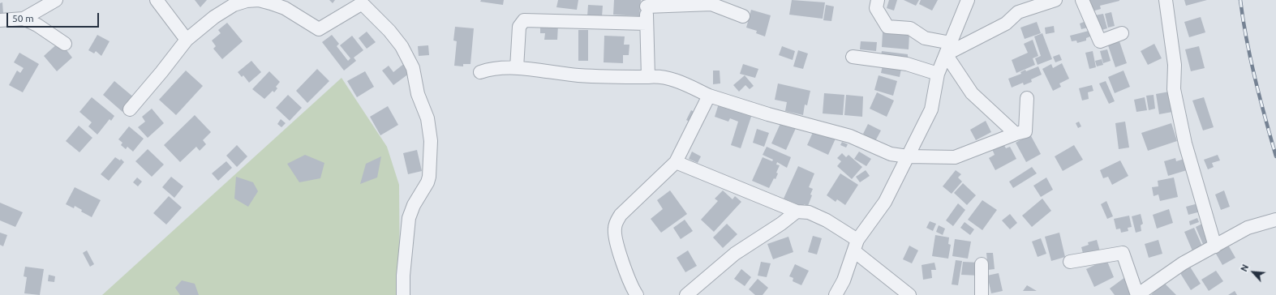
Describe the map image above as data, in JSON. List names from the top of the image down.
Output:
{
  "scale_bar": "50 m",
  "north": "top left"
}
